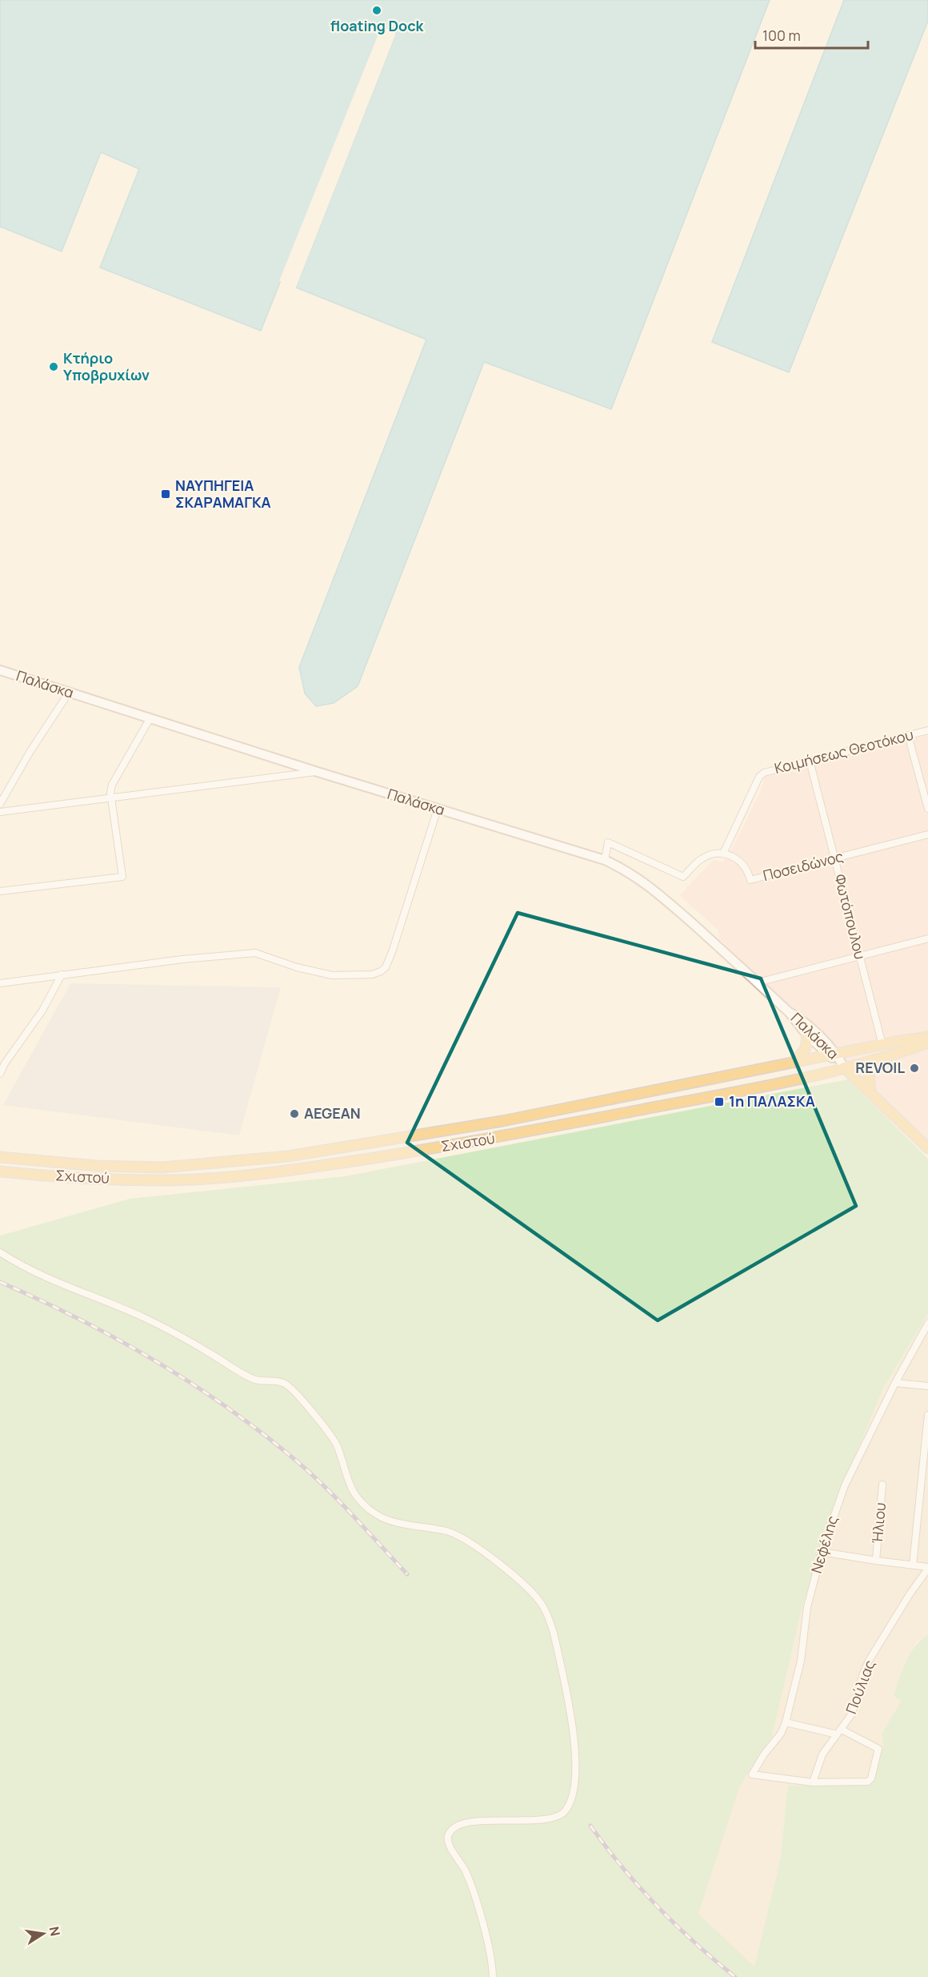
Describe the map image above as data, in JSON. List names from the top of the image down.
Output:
{
  "streets": {
    "main road": ["Σχιστού"],
    "street": [
      "Παλάσκα",
      "Κοιμήσεως Θεοτόκου",
      "Ποσειδώνος",
      "Φωτόπουλου",
      "Ήλιου",
      "Νεφέλης",
      "Πούλιας"
    ]
  },
  "crossings": [
    ["Παλάσκα", "Σχιστού"],
    ["Κοιμήσεως Θεοτόκου", "Ποσειδώνος"],
    ["Κοιμήσεως Θεοτόκου", "Φωτόπουλου"],
    ["Ποσειδώνος", "Φωτόπουλου"],
    ["Φωτόπουλου", "Σχιστού"],
    ["Νεφέλης", "Πούλιας"]
  ],
  "places": {
    "other": [
      "floating Dock",
      "Κτήριο Υποβρυχίων",
      "REVOIL",
      "AEGEAN"
    ],
    "transit": ["ΝΑΥΠΗΓΕΙΑ ΣΚΑΡΑΜΑΓΚΑ", "1η ΠΑΛΑΣΚΑ"]
  },
  "scale_bar": "100 m",
  "north": "right"
}
